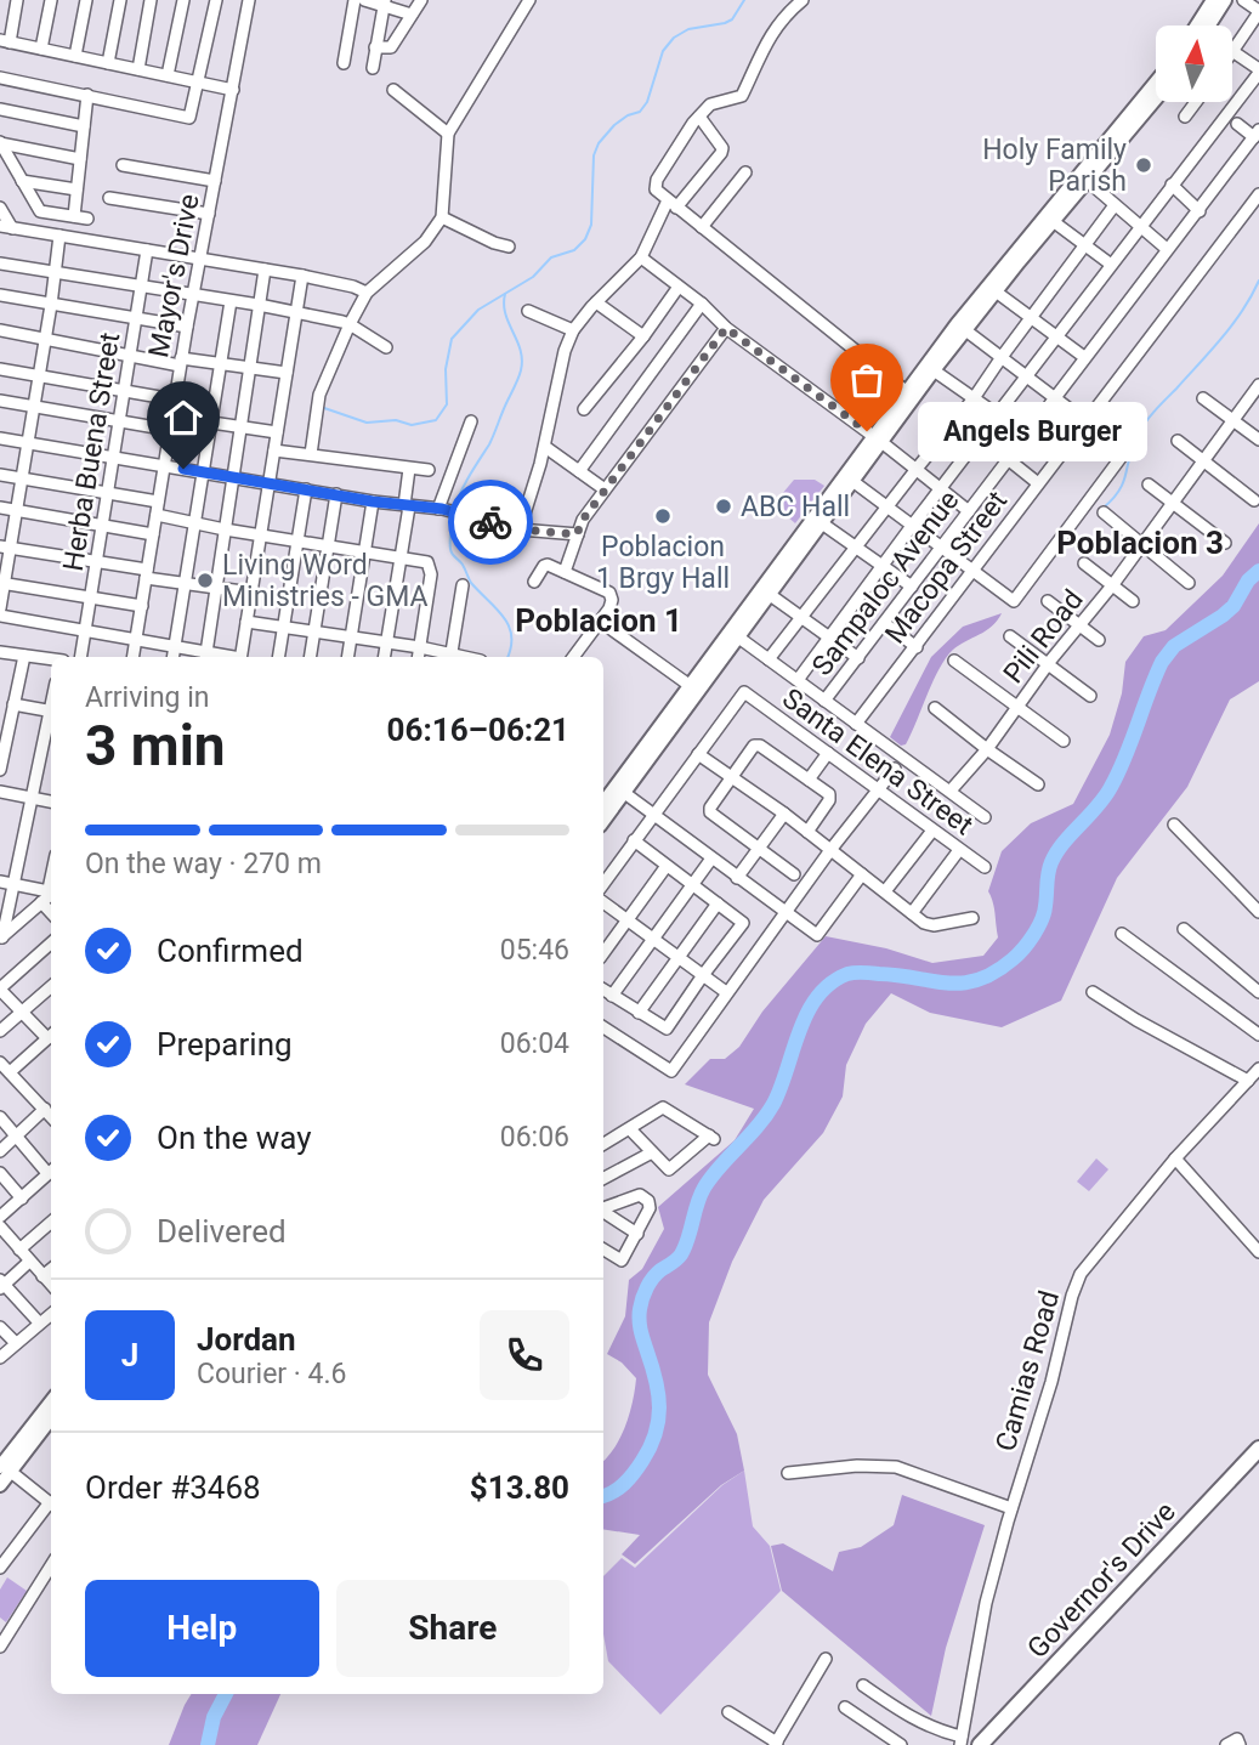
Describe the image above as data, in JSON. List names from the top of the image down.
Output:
{
  "streets": {
    "highway": ["Governor's Drive"],
    "street": [
      "Mayor's Drive",
      "Herba Buena Street",
      "Macopa Street",
      "Sampaloc Avenue",
      "Pili Road",
      "Santa Elena Street",
      "Camias Road"
    ]
  },
  "districts": ["Poblacion 3", "Poblacion 1"],
  "places": [
    "Holy Family Parish",
    "Angels Burger",
    "ABC Hall",
    "Poblacion 1 Brgy Hall",
    "Living Word Ministries - GMA"
  ],
  "north": "top",
  "page": {
    "bubble": "Angels Burger",
    "heading": ["3 min", "Arriving in", "06:16–06:21"],
    "panel": [
      "Jordan",
      "Courier · 4.6",
      "Order #3468",
      "$13.80"
    ],
    "bar": "On the way · 270 m",
    "list": [
      ["Confirmed", "05:46"],
      ["Preparing", "06:04"],
      ["On the way", "06:06"],
      "Delivered"
    ],
    "round": "J",
    "buttons": ["Help", "Share"]
  }
}
